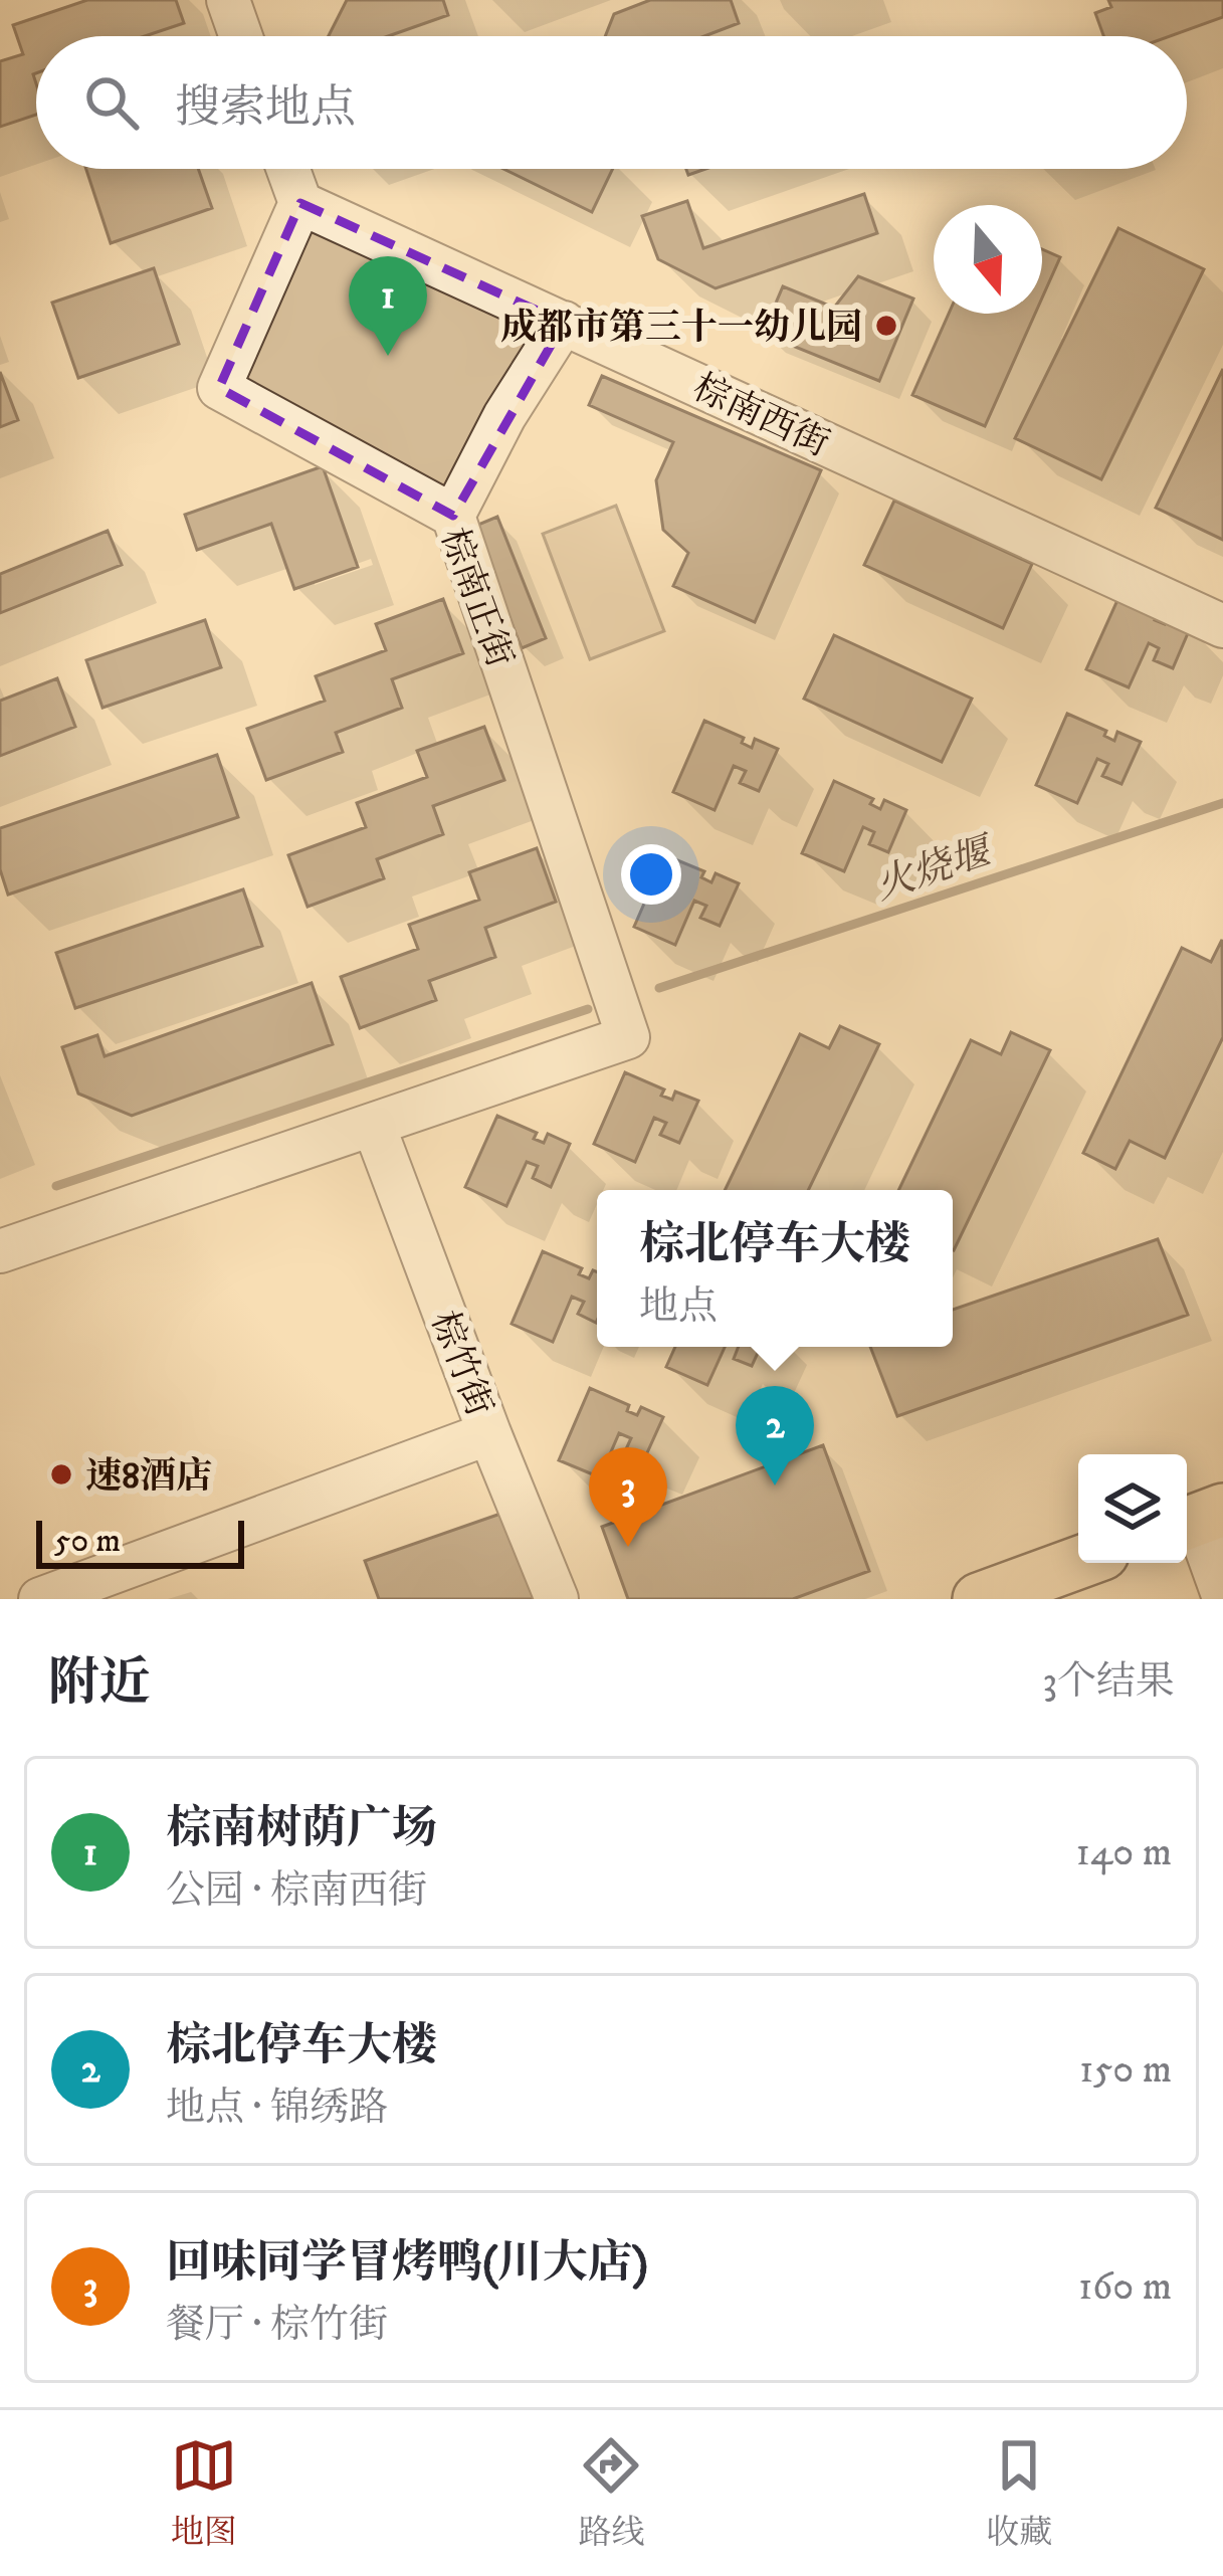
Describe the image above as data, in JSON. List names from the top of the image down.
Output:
{
  "streets": {
    "street": ["棕南西街", "棕南正街", "棕竹街"]
  },
  "crossings": [
    ["棕南西街", "棕南正街"],
    ["棕南正街", "棕竹街"]
  ],
  "water": ["火烧堰"],
  "places": ["成都市第三十一幼儿园", "速8酒店"],
  "scale_bar": "50 m",
  "north": "bottom",
  "page": {
    "search": "搜索地点",
    "pins": ["1", "2", "3"],
    "popup": ["棕北停车大楼", "地点"],
    "scale": "50 m",
    "heading": ["附近", "3个结果"],
    "list": [
      {
        "mark": "1",
        "name": "棕南树荫广场",
        "note": "公园 · 棕南西街",
        "value": "140 m"
      },
      {
        "mark": "2",
        "name": "棕北停车大楼",
        "note": "地点 · 锦绣路",
        "value": "150 m"
      },
      {
        "mark": "3",
        "name": "回味同学冒烤鸭(川大店)",
        "note": "餐厅 · 棕竹街",
        "value": "160 m"
      }
    ],
    "nav": ["地图", "路线", "收藏"]
  }
}
